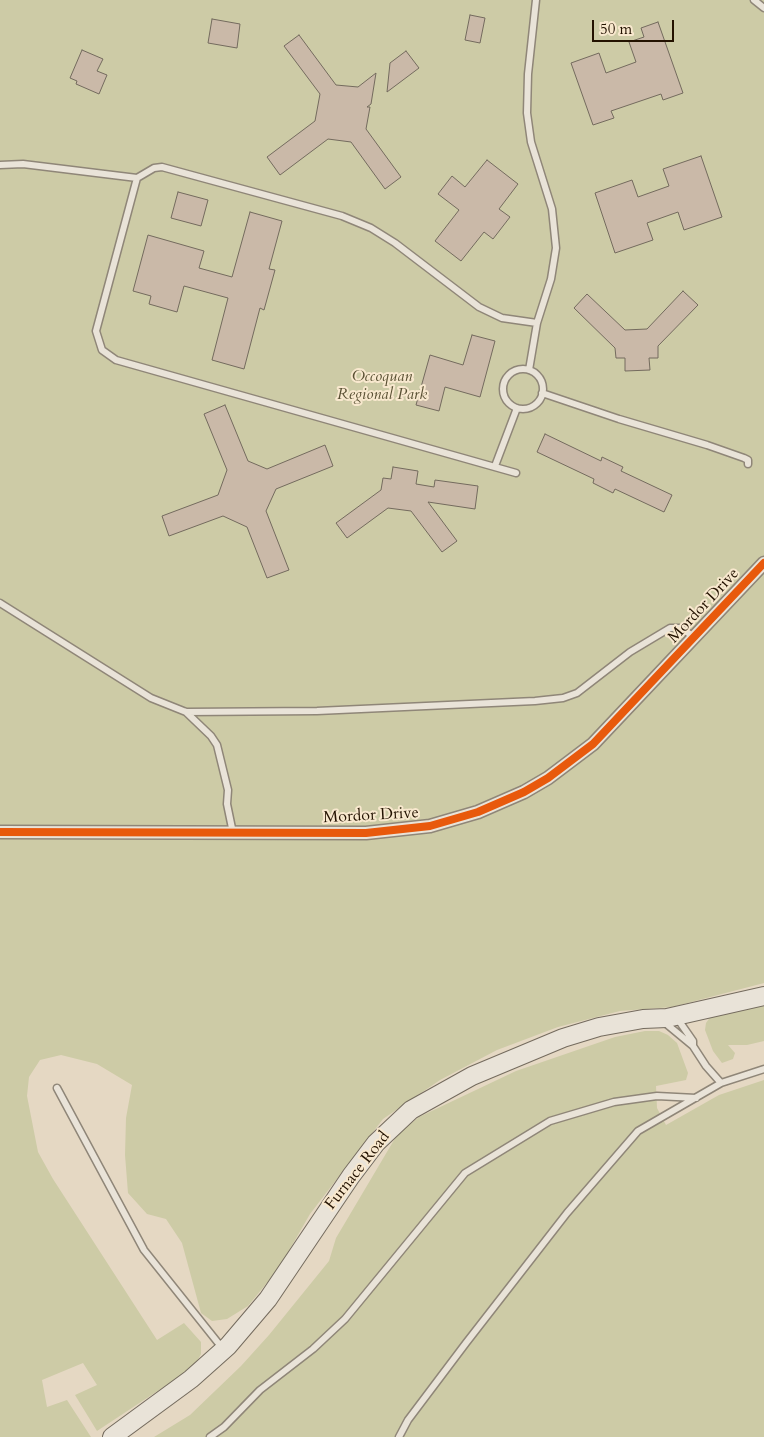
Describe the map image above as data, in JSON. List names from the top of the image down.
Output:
{
  "streets": {
    "main road": ["Furnace Road"],
    "street": ["Mordor Drive"]
  },
  "parks": ["Occoquan Regional Park"],
  "scale_bar": "50 m"
}
